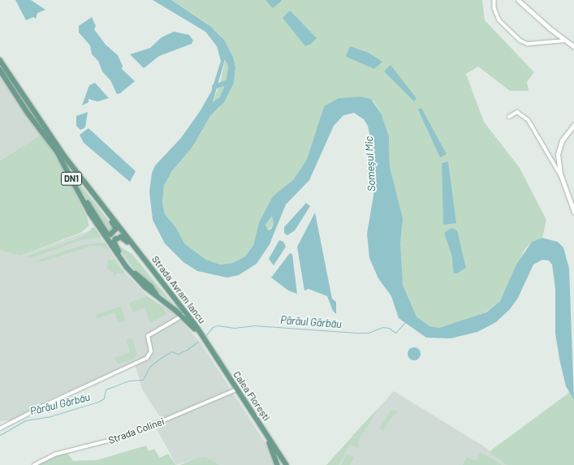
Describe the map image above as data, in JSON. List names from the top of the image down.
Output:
{
  "streets": {
    "main road": ["DN1", "Strada Avram Iancu", "Calea Florești"],
    "street": ["Strada Colinei"]
  },
  "crossings": [
    ["Strada Avram Iancu", "Calea Florești"],
    ["Calea Florești", "Strada Colinei"]
  ],
  "water": ["Someșul Mic", "Pârâul Gârbău"]
}
